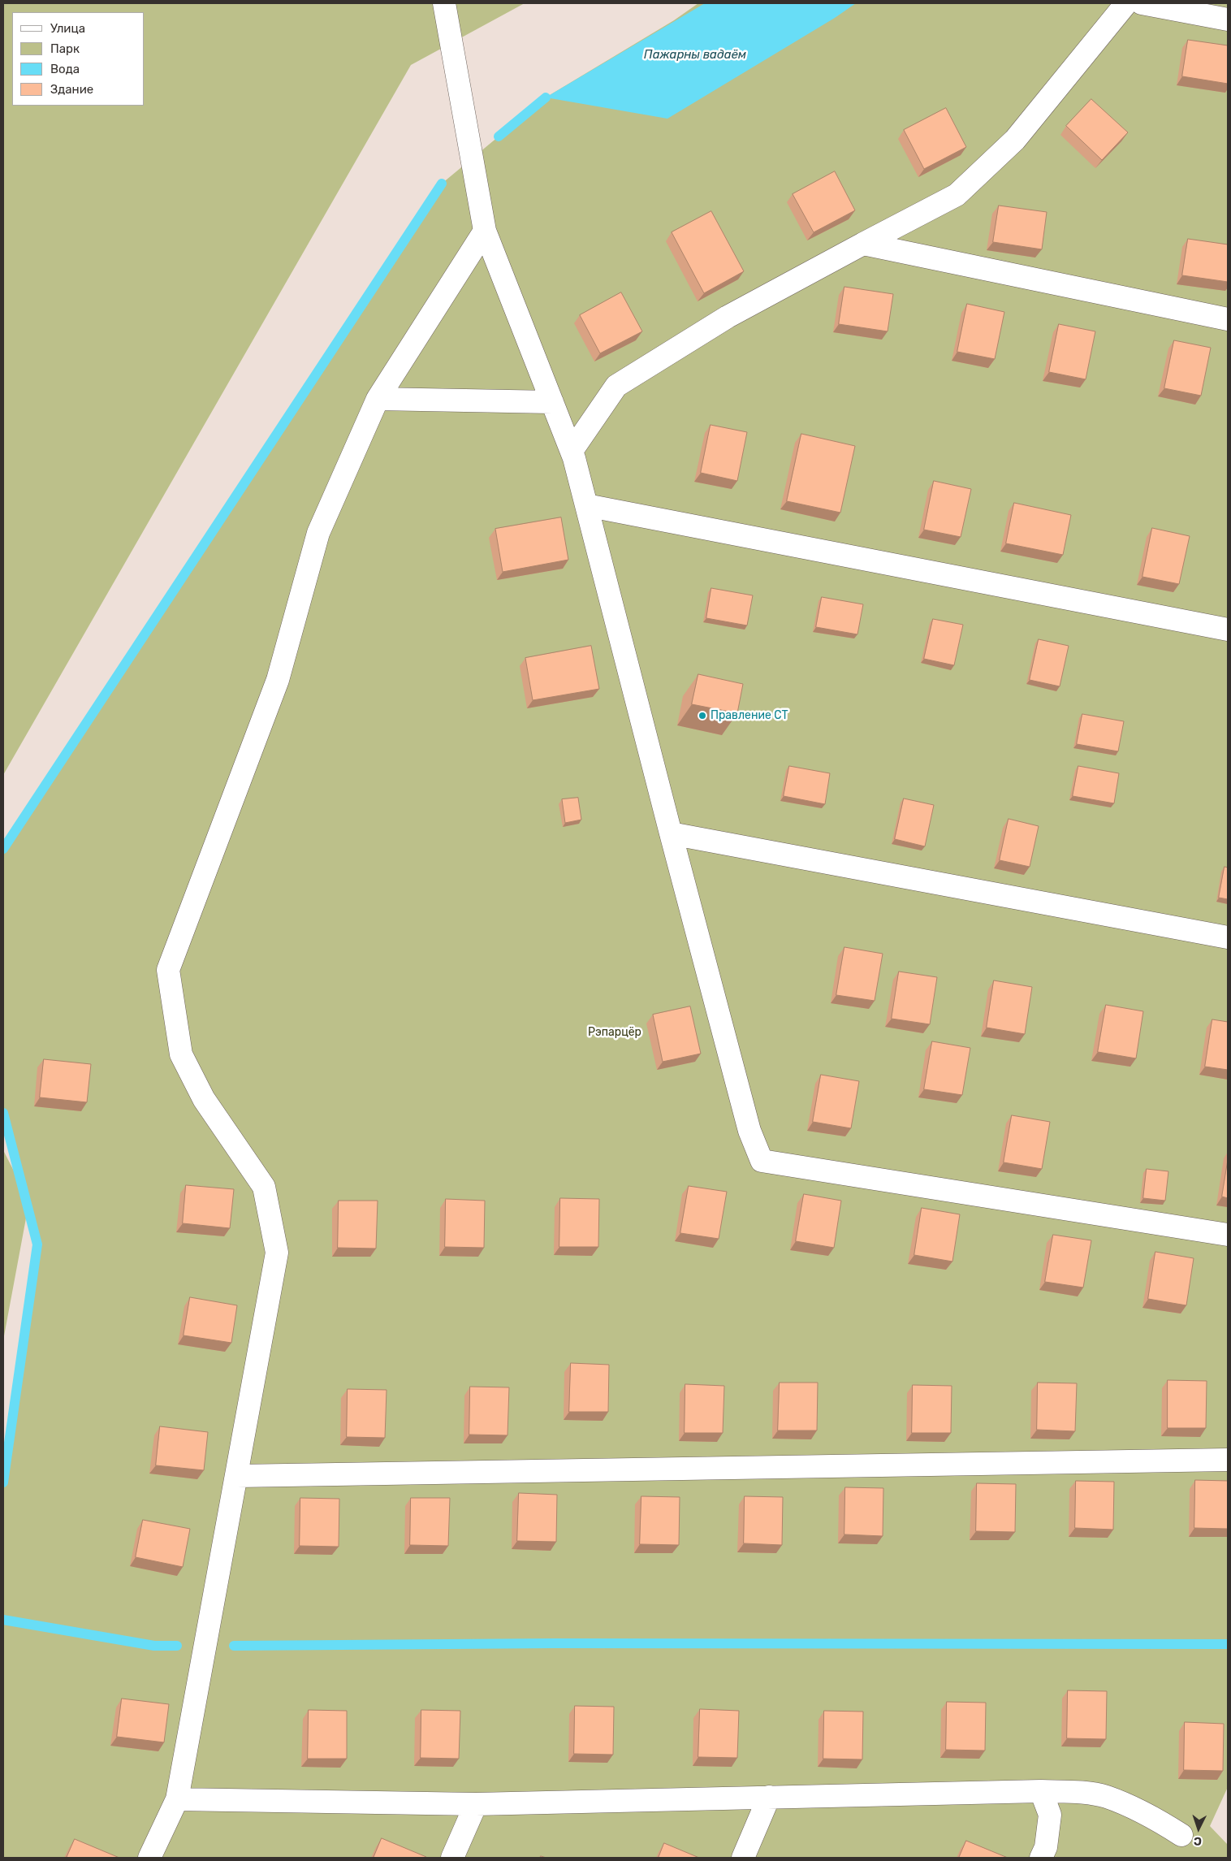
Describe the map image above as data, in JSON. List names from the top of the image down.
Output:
{
  "water": ["Пажарны вадаём"],
  "parks": ["Рэпарцёр"],
  "places": ["Правление СТ"],
  "legend": [
    "Улица",
    "Парк",
    "Вода",
    "Здание"
  ],
  "north": "bottom"
}
